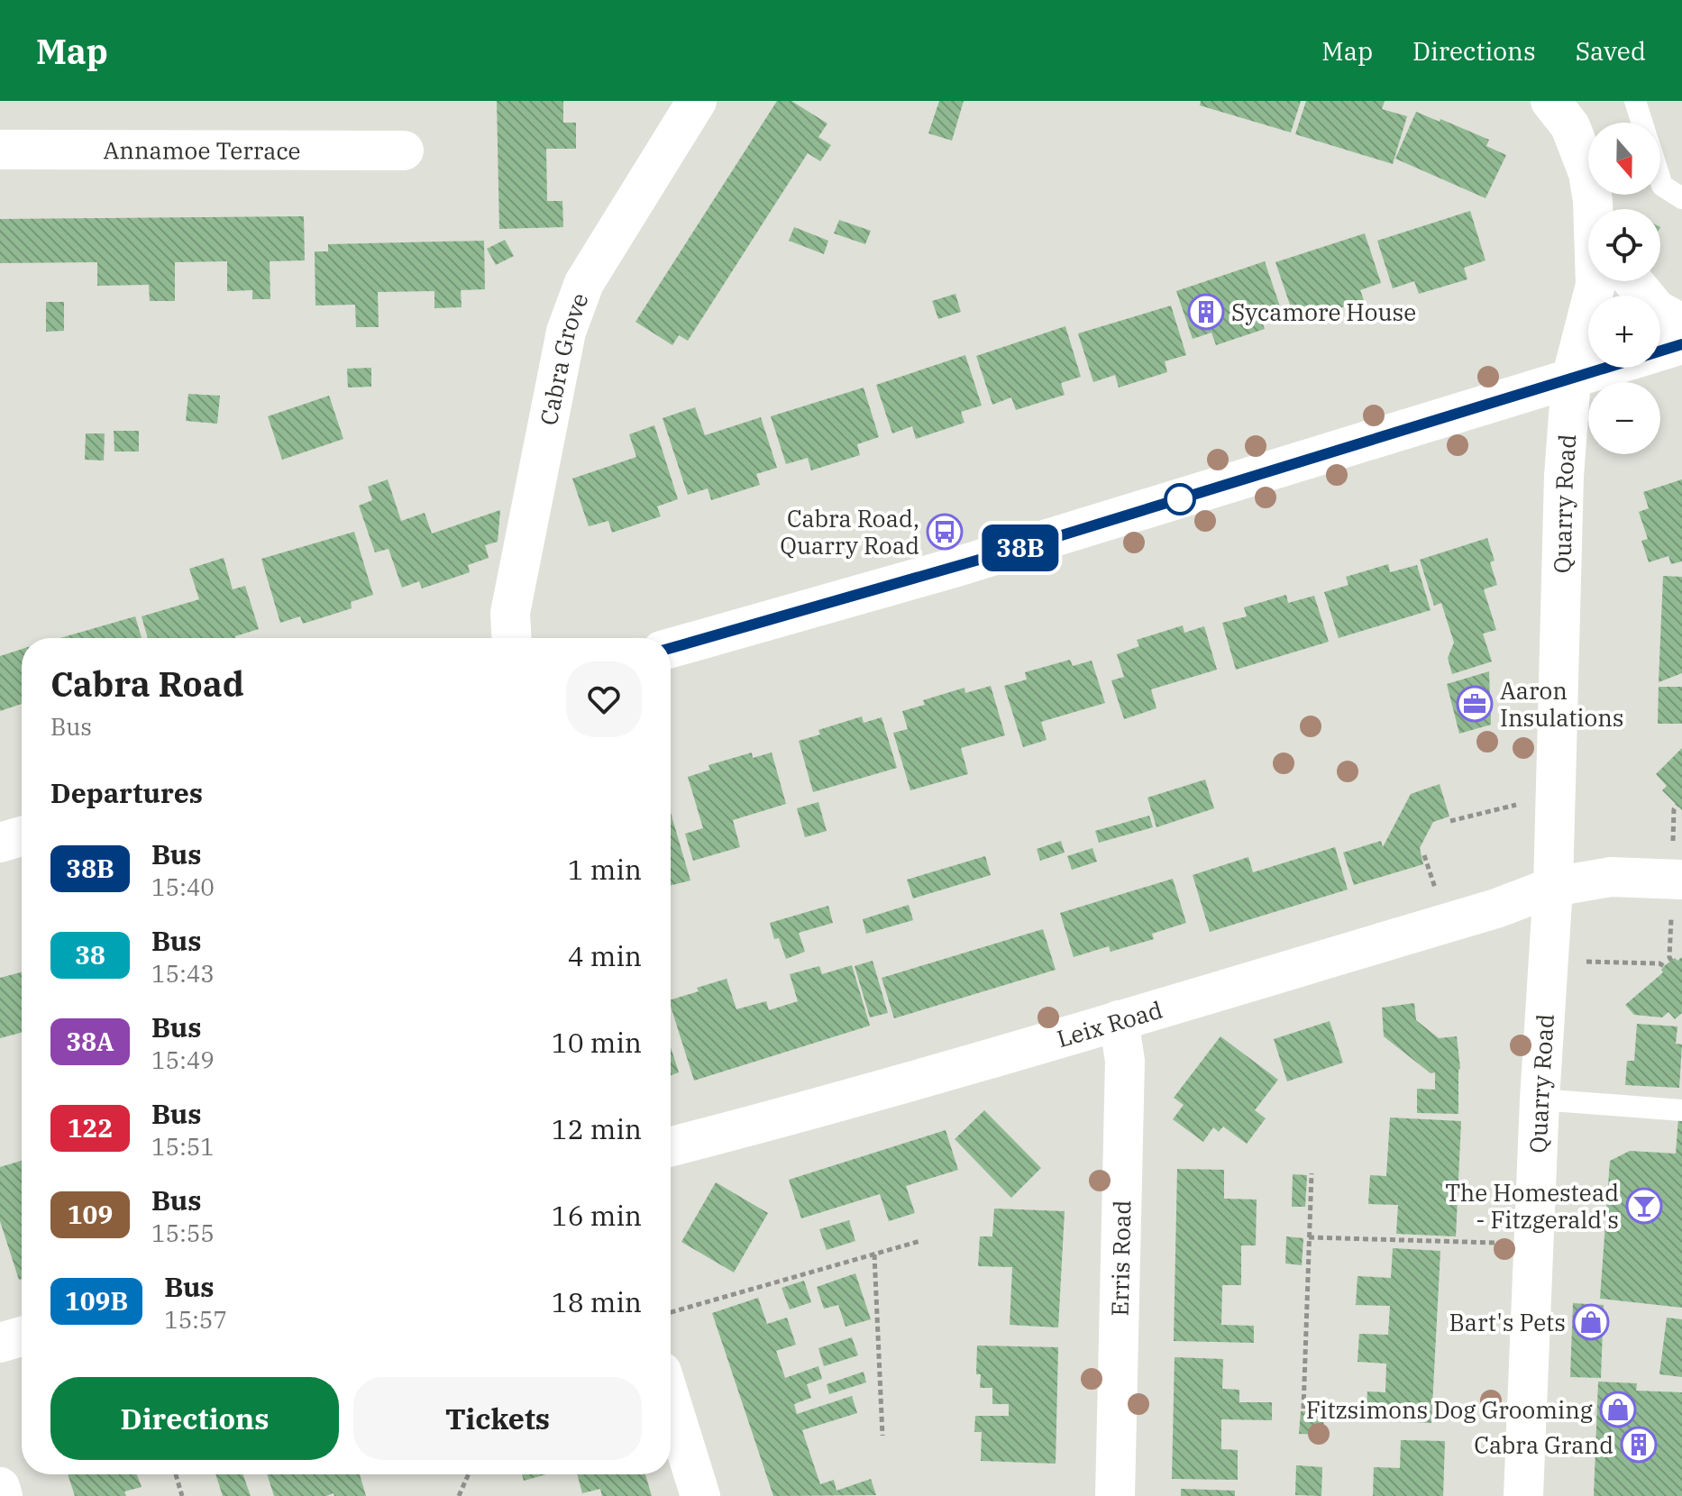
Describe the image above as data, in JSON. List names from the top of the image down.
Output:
{
  "streets": {
    "street": [
      "Annamoe Terrace",
      "Cabra Grove",
      "Quarry Road",
      "Leix Road",
      "Erris Road"
    ]
  },
  "crossings": [
    ["Quarry Road", "Leix Road"],
    ["Leix Road", "Erris Road"]
  ],
  "places": {
    "building": ["Sycamore House", "Cabra Grand"],
    "bus stop": ["Cabra Road, Quarry Road"],
    "office": ["Aaron Insulations"],
    "bar": ["The Homestead - Fitzgerald's"],
    "shop": ["Bart's Pets", "Fitzsimons Dog Grooming"]
  },
  "lines": ["bus line 38B"],
  "north": "bottom",
  "page": {
    "header": "Map",
    "nav": ["Map", "Directions", "Saved"],
    "on_map": "38B",
    "map_buttons": ["+", "−"],
    "heading": [
      ["Cabra Road", "Bus"],
      "Departures"
    ],
    "list": [
      {
        "mark": "38B",
        "name": "Bus",
        "note": "15:40",
        "value": "1 min"
      },
      {
        "mark": "38",
        "name": "Bus",
        "note": "15:43",
        "value": "4 min"
      },
      {
        "mark": "38A",
        "name": "Bus",
        "note": "15:49",
        "value": "10 min"
      },
      {
        "mark": "122",
        "name": "Bus",
        "note": "15:51",
        "value": "12 min"
      },
      {
        "mark": "109",
        "name": "Bus",
        "note": "15:55",
        "value": "16 min"
      },
      {
        "mark": "109B",
        "name": "Bus",
        "note": "15:57",
        "value": "18 min"
      }
    ],
    "buttons": ["Directions", "Tickets"]
  }
}
